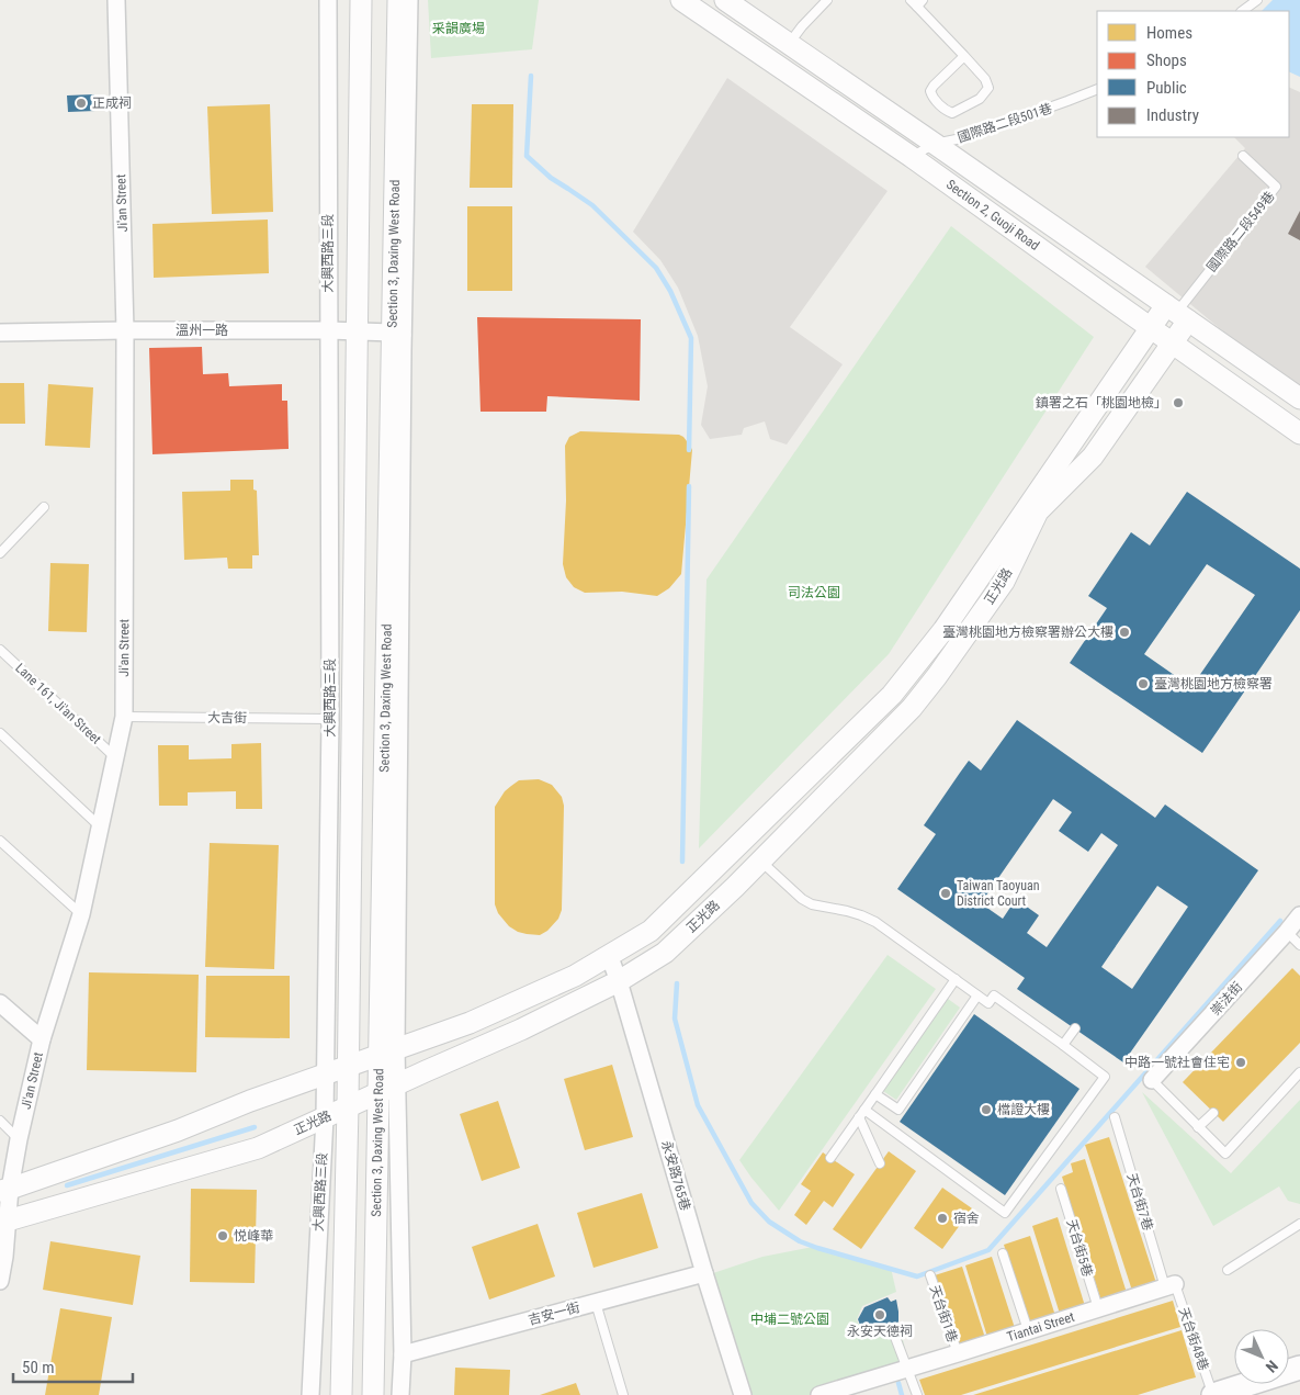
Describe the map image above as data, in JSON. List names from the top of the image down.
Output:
{
  "streets": {
    "street": [
      "Ji'an Street",
      "Section 2, Guoji Road",
      "大興西路三段",
      "Section 3, Daxing West Road",
      "溫州一路",
      "正光路",
      "崇法街",
      "永安路765巷",
      "吉安一街",
      "Tiantai Street"
    ],
    "lane": [
      "國際路二段501巷",
      "國際路二段549巷",
      "Lane 161, Ji'an Street",
      "大吉街",
      "天台街7巷",
      "天台街5巷",
      "天台街1巷",
      "天台街48巷"
    ]
  },
  "crossings": [
    ["國際路二段501巷", "Section 2, Guoji Road"],
    ["Ji'an Street", "溫州一路"],
    ["Ji'an Street", "正光路"],
    ["Ji'an Street", "Lane 161, Ji'an Street"],
    ["Ji'an Street", "大吉街"],
    ["Section 2, Guoji Road", "國際路二段549巷"],
    ["Section 2, Guoji Road", "正光路"],
    ["國際路二段549巷", "正光路"],
    ["大興西路三段", "溫州一路"],
    ["大興西路三段", "正光路"],
    ["大興西路三段", "大吉街"],
    ["Section 3, Daxing West Road", "溫州一路"],
    ["Section 3, Daxing West Road", "正光路"],
    ["正光路", "永安路765巷"],
    ["永安路765巷", "吉安一街"],
    ["天台街7巷", "Tiantai Street"],
    ["天台街7巷", "天台街48巷"],
    ["天台街5巷", "Tiantai Street"],
    ["天台街1巷", "Tiantai Street"],
    ["Tiantai Street", "天台街48巷"]
  ],
  "parks": ["采韻廣場", "司法公園", "中埔二號公園"],
  "places": [
    "正成祠",
    "鎮署之石「桃園地檢」",
    "臺灣桃園地方檢察署辦公大樓",
    "臺灣桃園地方檢察署",
    "Taiwan Taoyuan District Court",
    "中路一號社會住宅",
    "檔證大樓",
    "宿舍",
    "悦峰華",
    "永安天德祠"
  ],
  "legend": [
    "Homes",
    "Shops",
    "Public",
    "Industry"
  ],
  "scale_bar": "50 m",
  "north": "bottom right"
}
